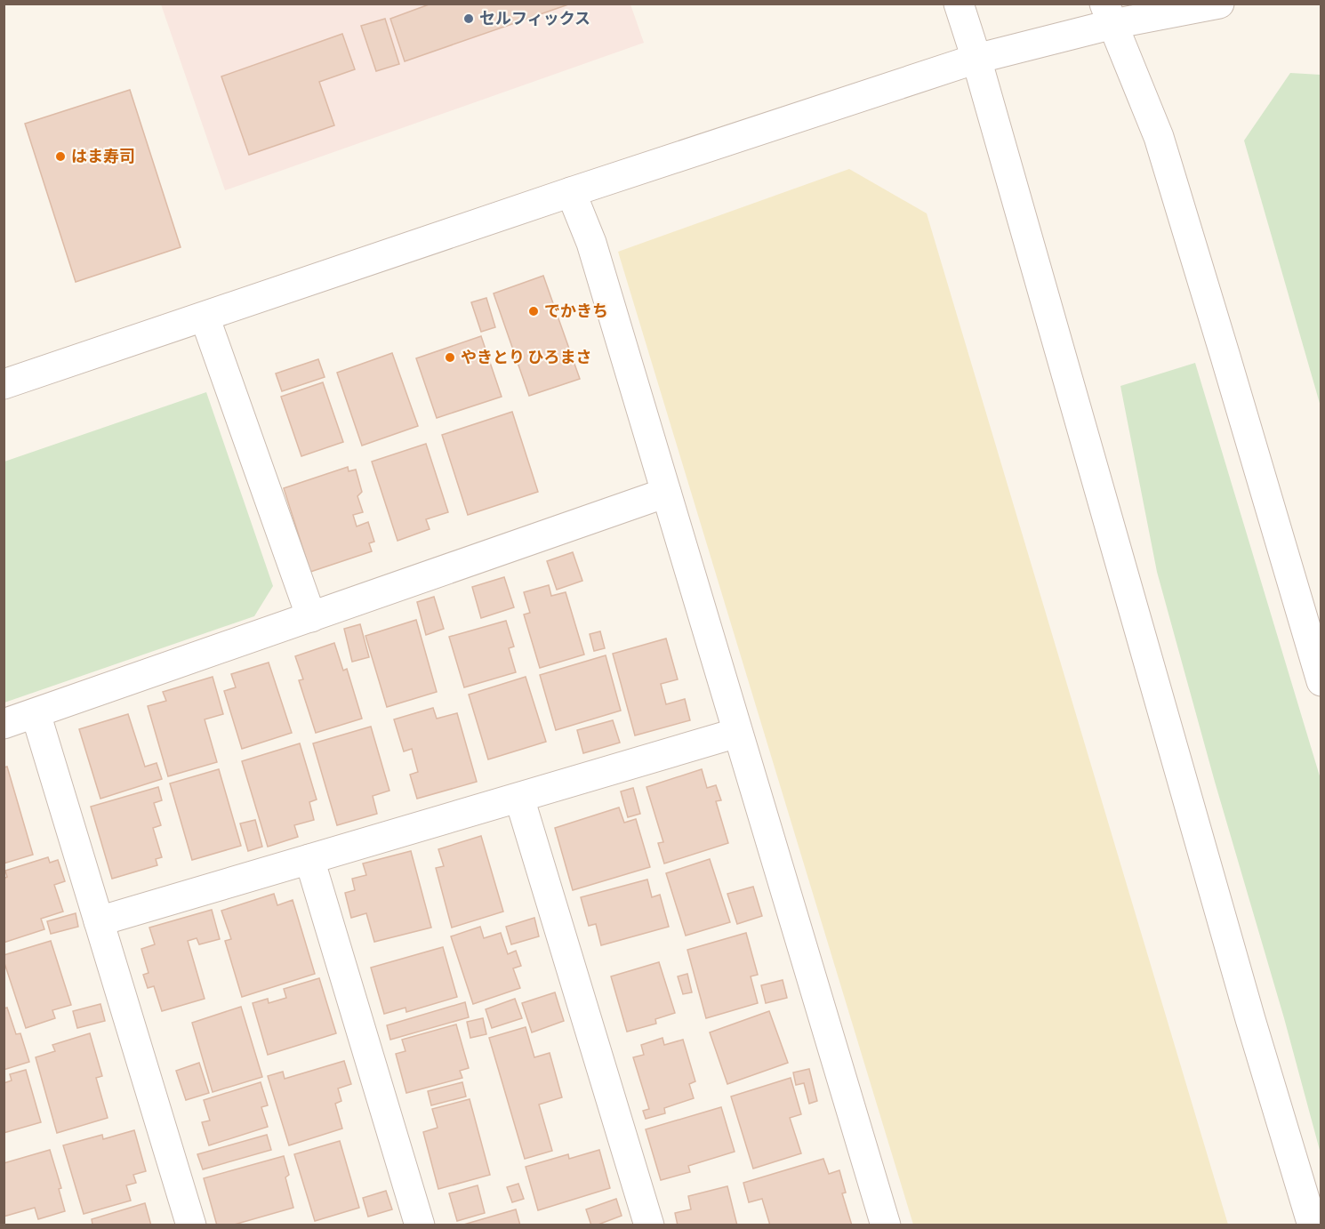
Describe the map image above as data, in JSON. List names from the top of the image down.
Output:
{
  "places": [
    "セルフィックス",
    "はま寿司",
    "でかきち",
    "やきとり ひろまさ"
  ]
}
